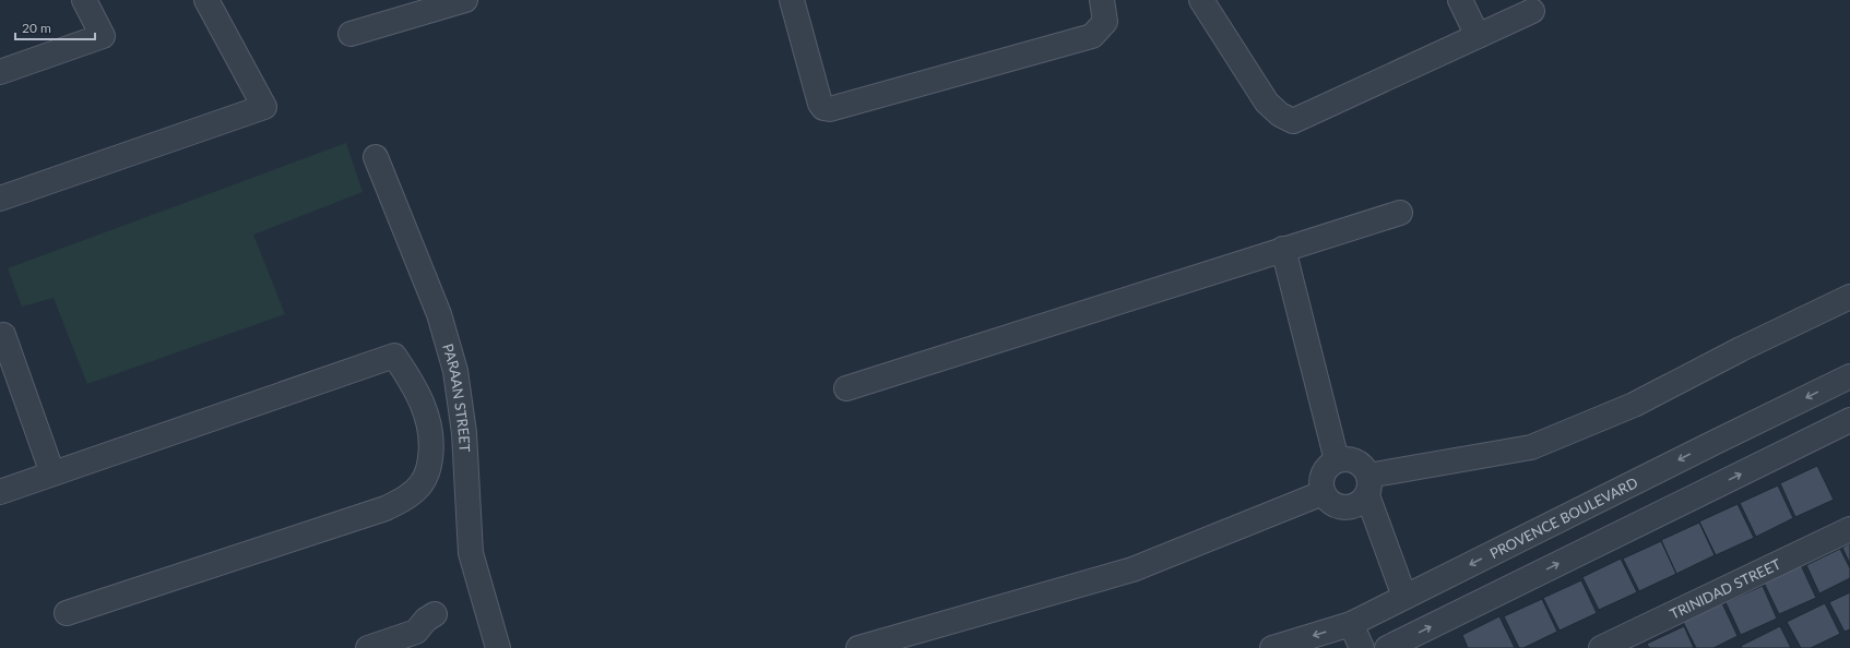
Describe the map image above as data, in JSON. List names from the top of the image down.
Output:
{
  "streets": {
    "street": ["PARAAN STREET", "PROVENCE BOULEVARD", "TRINIDAD STREET"]
  },
  "scale_bar": "20 m"
}
